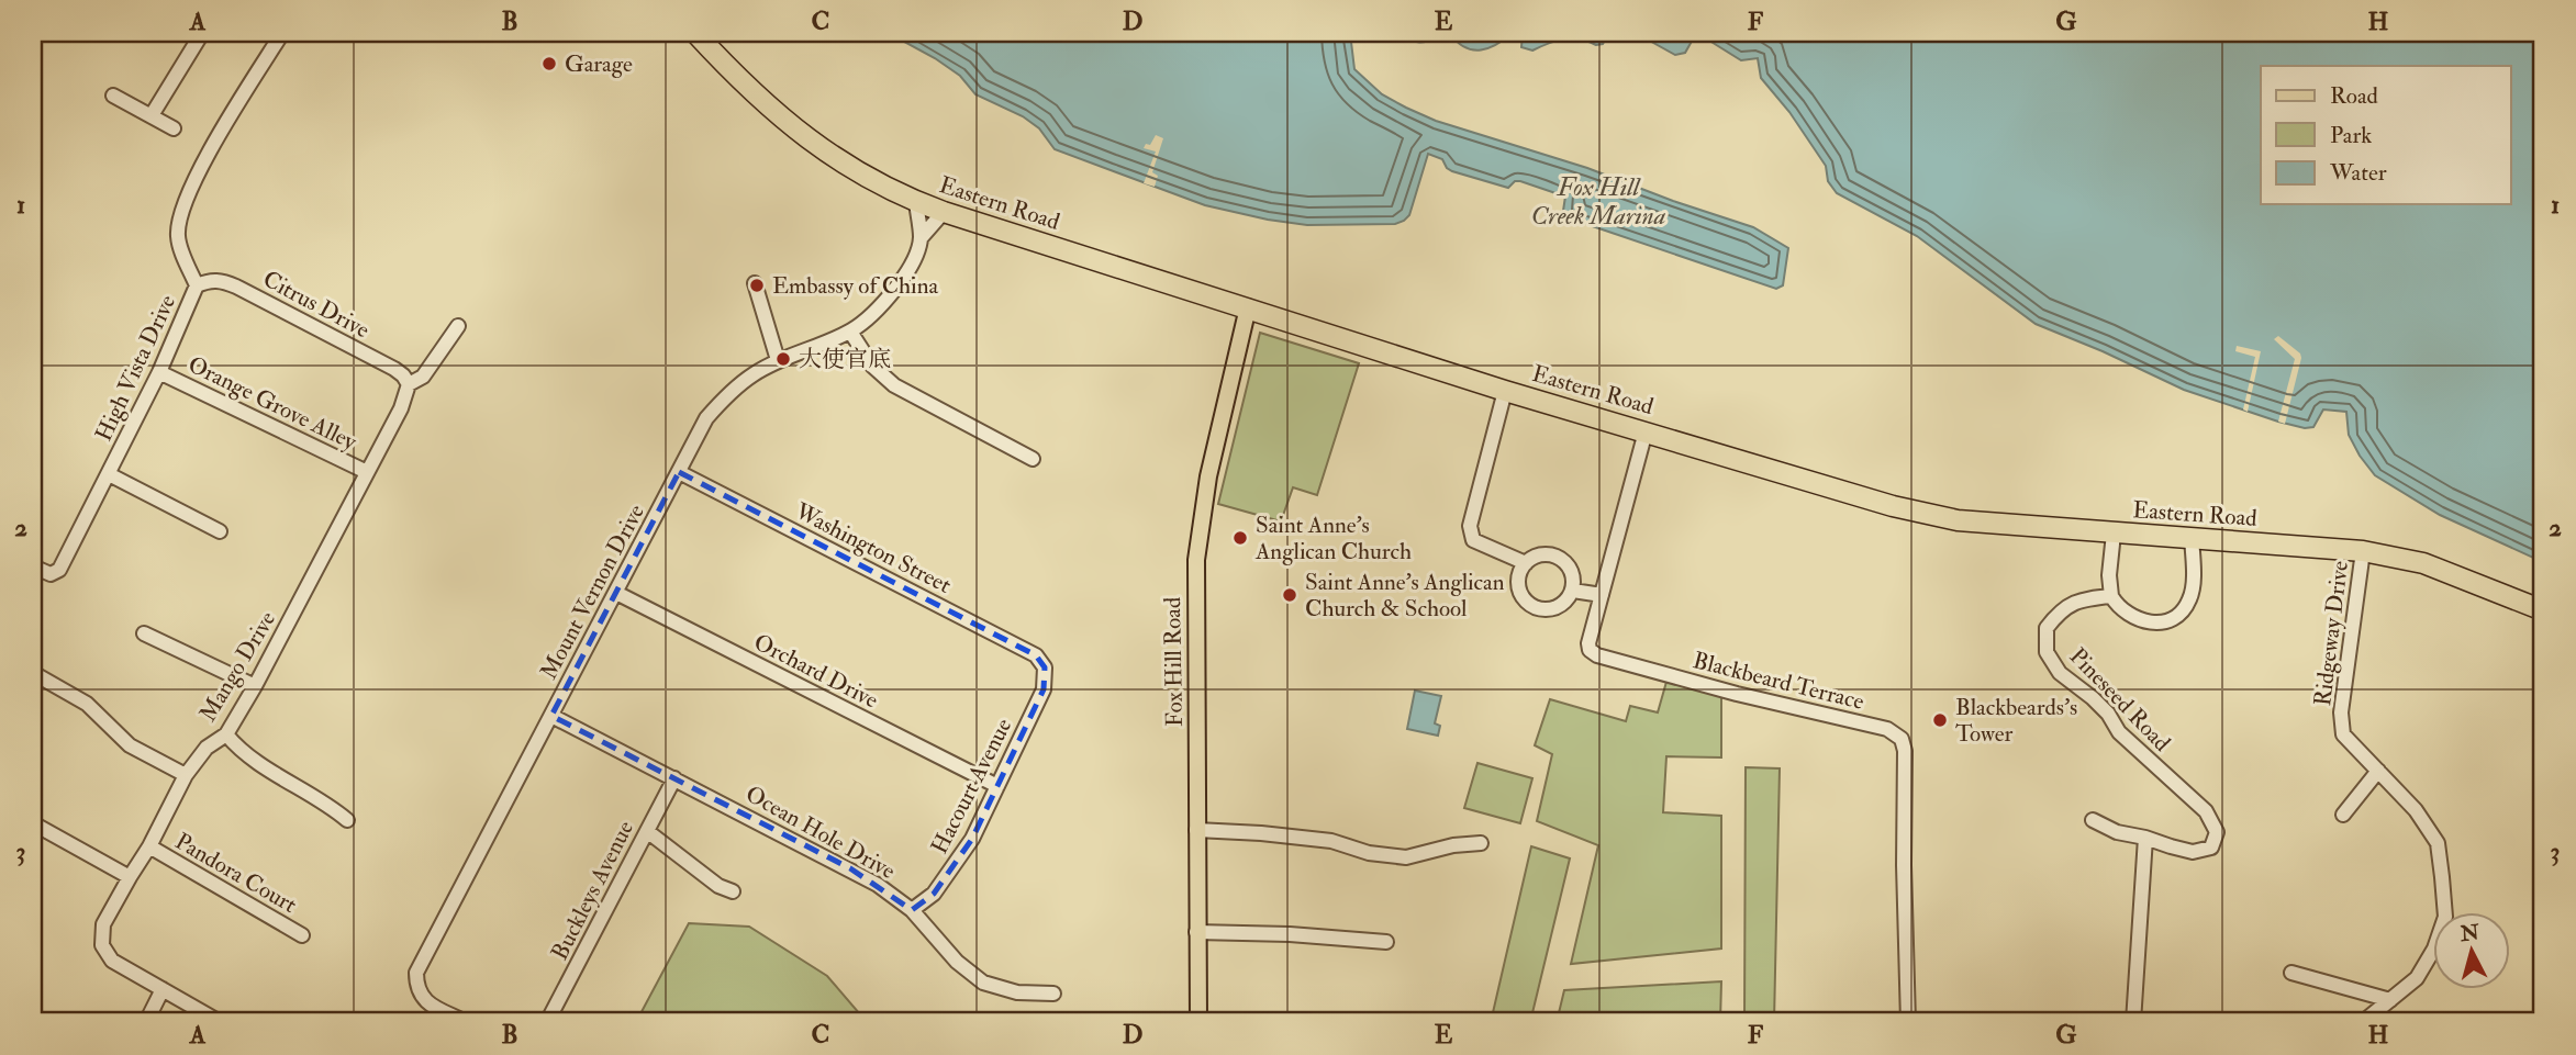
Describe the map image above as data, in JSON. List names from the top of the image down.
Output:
{
  "streets": {
    "highway": ["Eastern Road"],
    "main road": ["Fox Hill Road"],
    "street": [
      "Citrus Drive",
      "High Vista Drive",
      "Orange Grove Alley",
      "Washington Street",
      "Mount Vernon Drive",
      "Ridgeway Drive",
      "Mango Drive",
      "Orchard Drive",
      "Blackbeard Terrace",
      "Pineseed Road",
      "Hacourt Avenue",
      "Ocean Hole Drive",
      "Pandora Court",
      "Buckleys Avenue"
    ]
  },
  "crossings": [
    ["Eastern Road", "Ridgeway Drive"],
    ["Eastern Road", "Fox Hill Road"],
    ["Eastern Road", "Blackbeard Terrace"],
    ["Eastern Road", "Pineseed Road"],
    ["Citrus Drive", "High Vista Drive"],
    ["Citrus Drive", "Mango Drive"],
    ["High Vista Drive", "Orange Grove Alley"],
    ["Orange Grove Alley", "Mango Drive"],
    ["Washington Street", "Mount Vernon Drive"],
    ["Washington Street", "Hacourt Avenue"],
    ["Mount Vernon Drive", "Orchard Drive"],
    ["Mount Vernon Drive", "Ocean Hole Drive"],
    ["Mango Drive", "Pandora Court"],
    ["Orchard Drive", "Hacourt Avenue"],
    ["Hacourt Avenue", "Ocean Hole Drive"],
    ["Ocean Hole Drive", "Buckleys Avenue"]
  ],
  "water": ["Fox Hill Creek Marina"],
  "places": [
    "Garage",
    "Embassy of China",
    "大使官底",
    "Saint Anne's Anglican Church",
    "Saint Anne's Anglican Church & School",
    "Blackbeards's Tower"
  ],
  "legend": ["Road", "Park", "Water"],
  "north": "top",
  "grid": {
    "columns": [
      "A",
      "B",
      "C",
      "D",
      "E",
      "F",
      "G",
      "H"
    ],
    "rows": ["1", "2", "3"]
  }
}
